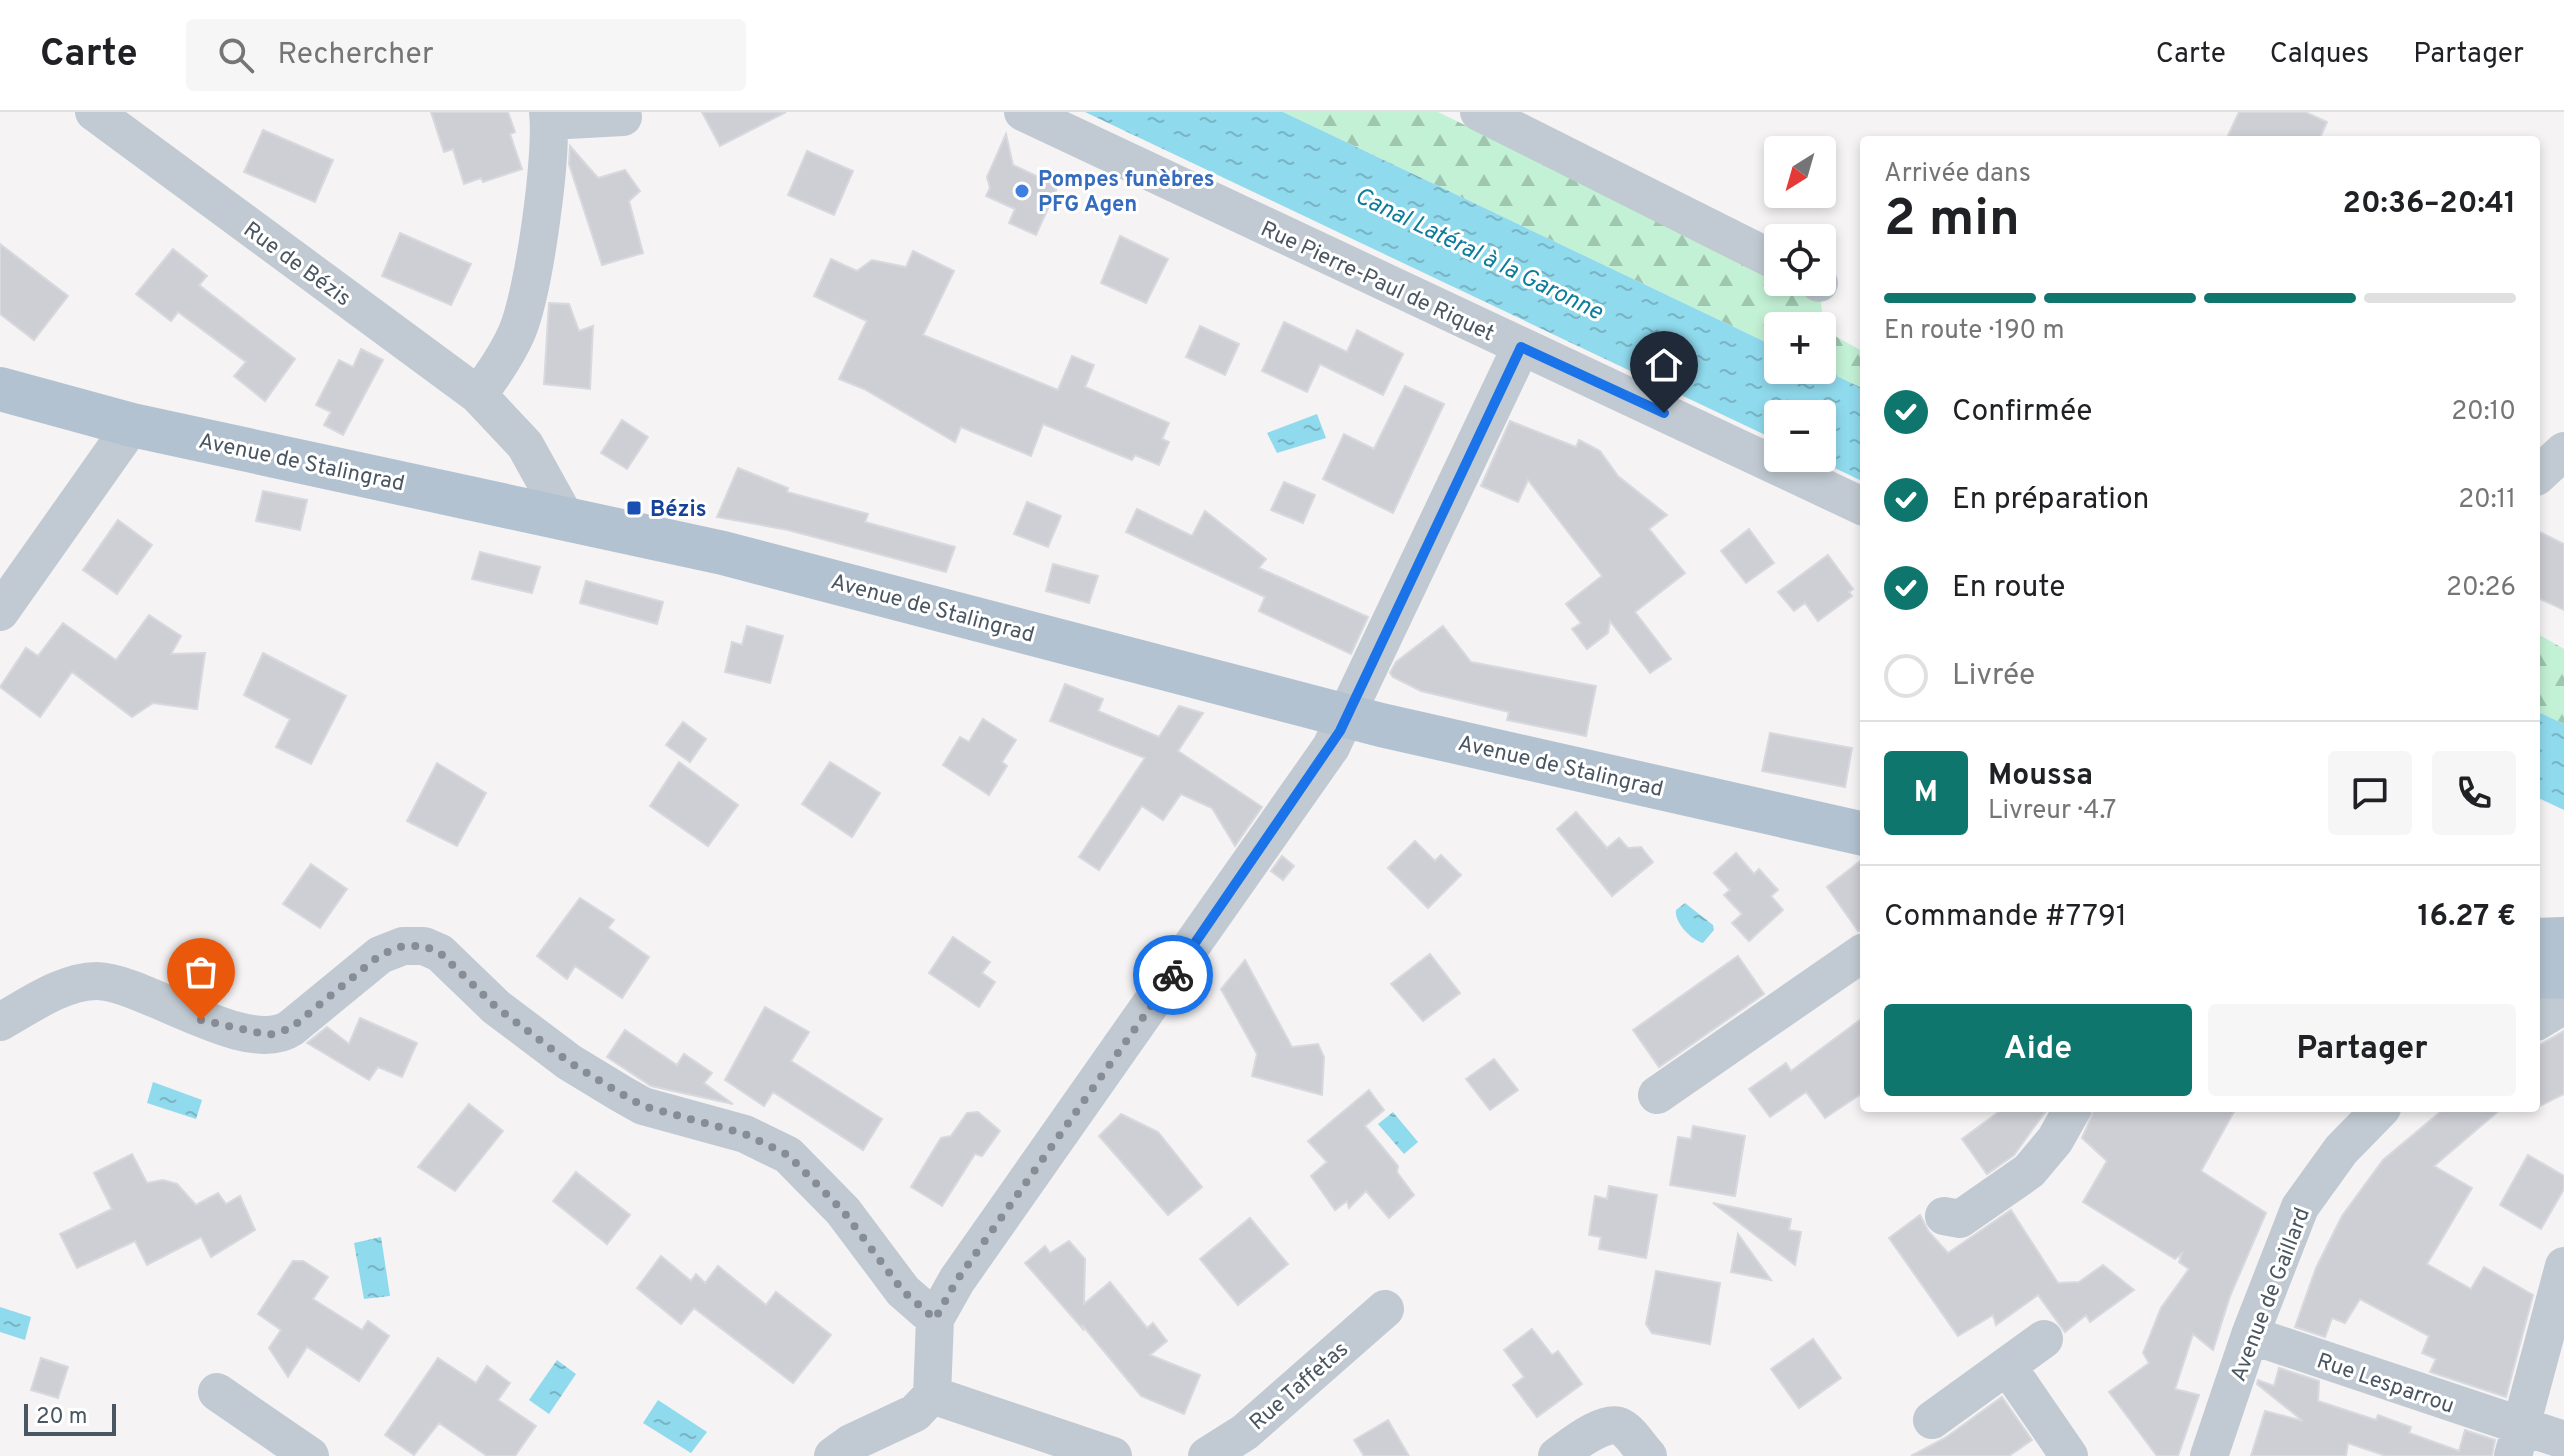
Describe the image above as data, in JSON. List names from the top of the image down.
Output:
{
  "streets": {
    "main road": ["Avenue de Stalingrad"],
    "street": [
      "Rue de Bézis",
      "Rue Pierre-Paul de Riquet",
      "Avenue de Gaillard",
      "Rue Lesparrou",
      "Rue Taffetas"
    ]
  },
  "crossings": [
    ["Rue de Bézis", "Avenue de Stalingrad"],
    ["Avenue de Gaillard", "Rue Lesparrou"]
  ],
  "water": ["Canal Latéral à la Garonne"],
  "places": {
    "other": ["Pompes funèbres PFG Agen"],
    "transit": ["Bézis"]
  },
  "scale_bar": "20 m",
  "north": "bottom left",
  "page": {
    "header": "Carte",
    "search": "Rechercher",
    "nav": ["Carte", "Calques", "Partager"],
    "map_buttons": ["+", "−"],
    "heading": ["2 min", "Arrivée dans", "20:36–20:41"],
    "panel": [
      "Moussa",
      "Livreur · 4.7",
      "Commande #7791",
      "16.27 €"
    ],
    "bar": "En route · 190 m",
    "list": [
      ["Confirmée", "20:10"],
      ["En préparation", "20:11"],
      ["En route", "20:26"],
      "Livrée"
    ],
    "round": "M",
    "buttons": ["Aide", "Partager"],
    "scale": "20 m"
  }
}
